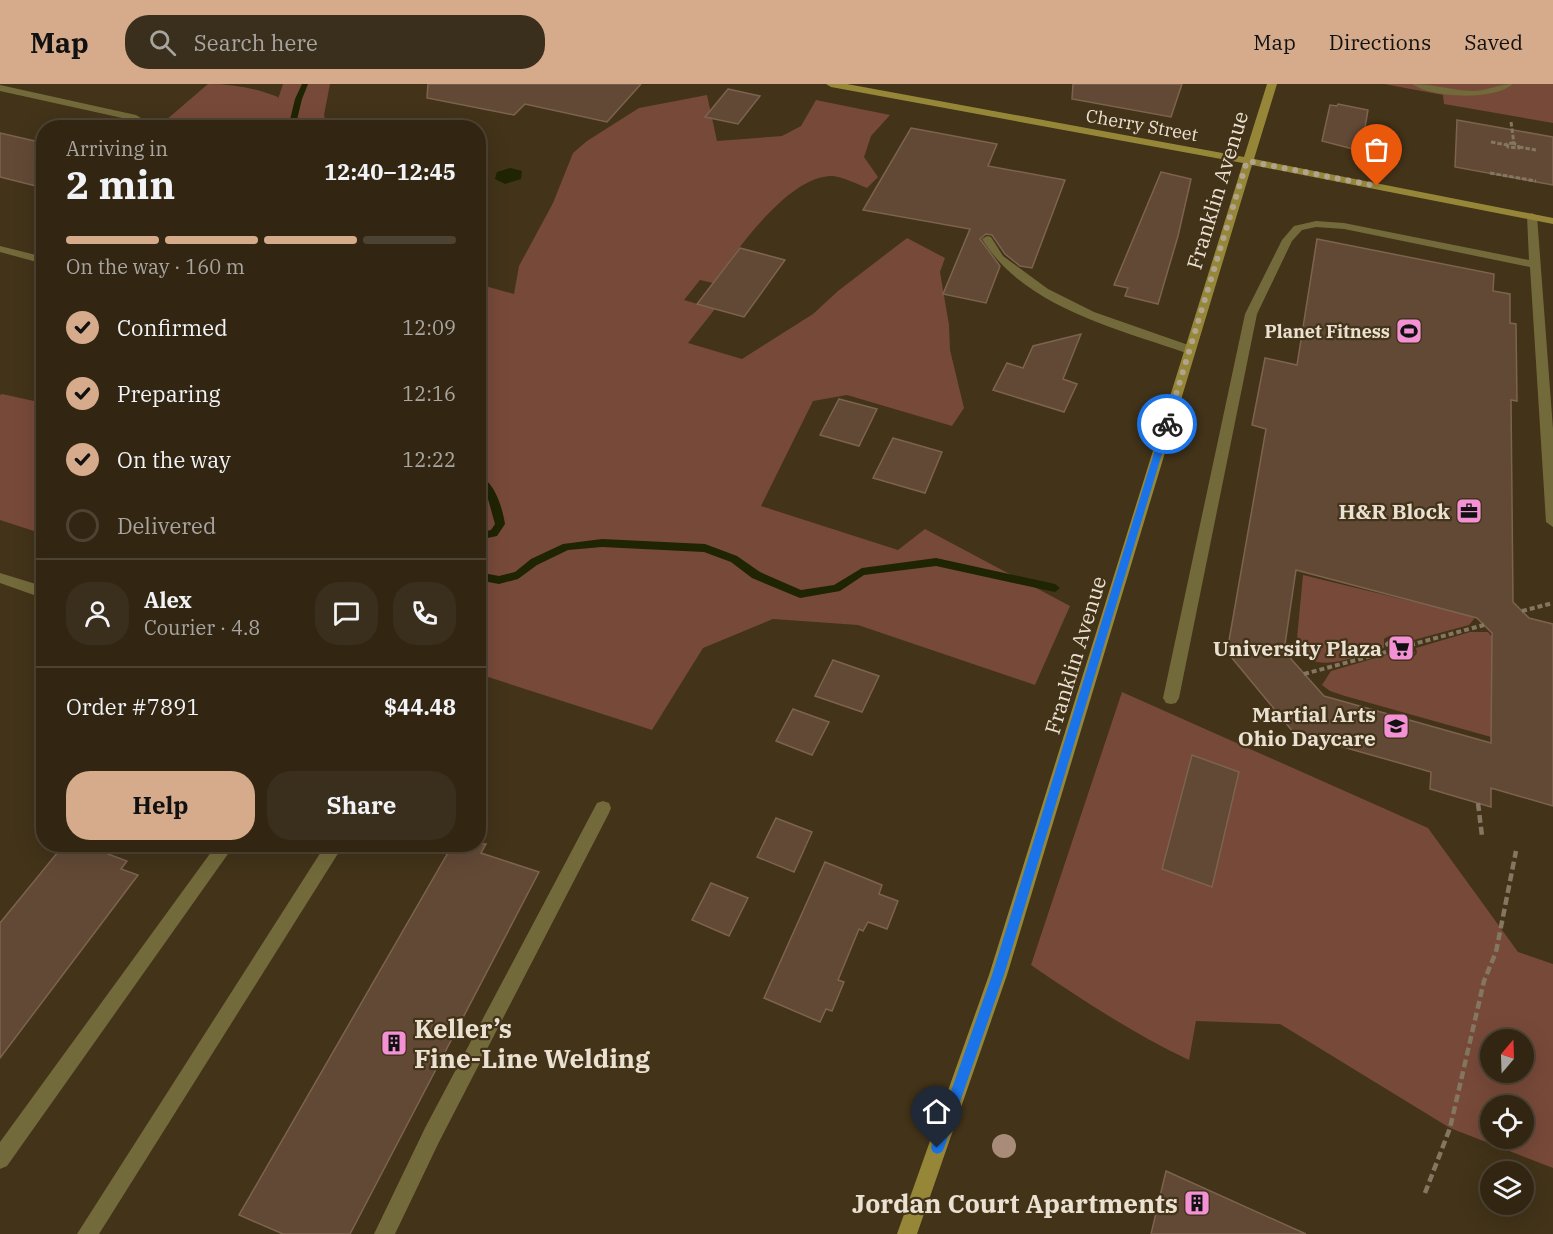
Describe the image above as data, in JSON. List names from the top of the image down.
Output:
{
  "streets": {
    "street": ["Cherry Street", "Franklin Avenue"]
  },
  "crossings": [
    ["Cherry Street", "Franklin Avenue"]
  ],
  "places": {
    "sports": ["Planet Fitness"],
    "office": ["H&R Block"],
    "supermarket": ["University Plaza"],
    "school or university": ["Martial Arts Ohio Daycare"],
    "building": ["Keller’s Fine-Line Welding", "Jordan Court Apartments"]
  },
  "north": "top",
  "page": {
    "header": "Map",
    "search": "Search here",
    "nav": ["Map", "Directions", "Saved"],
    "heading": ["2 min", "Arriving in", "12:40–12:45"],
    "panel": [
      "Alex",
      "Courier · 4.8",
      "Order #7891",
      "$44.48"
    ],
    "bar": "On the way · 160 m",
    "list": [
      ["Confirmed", "12:09"],
      ["Preparing", "12:16"],
      ["On the way", "12:22"],
      "Delivered"
    ],
    "buttons": ["Help", "Share"]
  }
}
